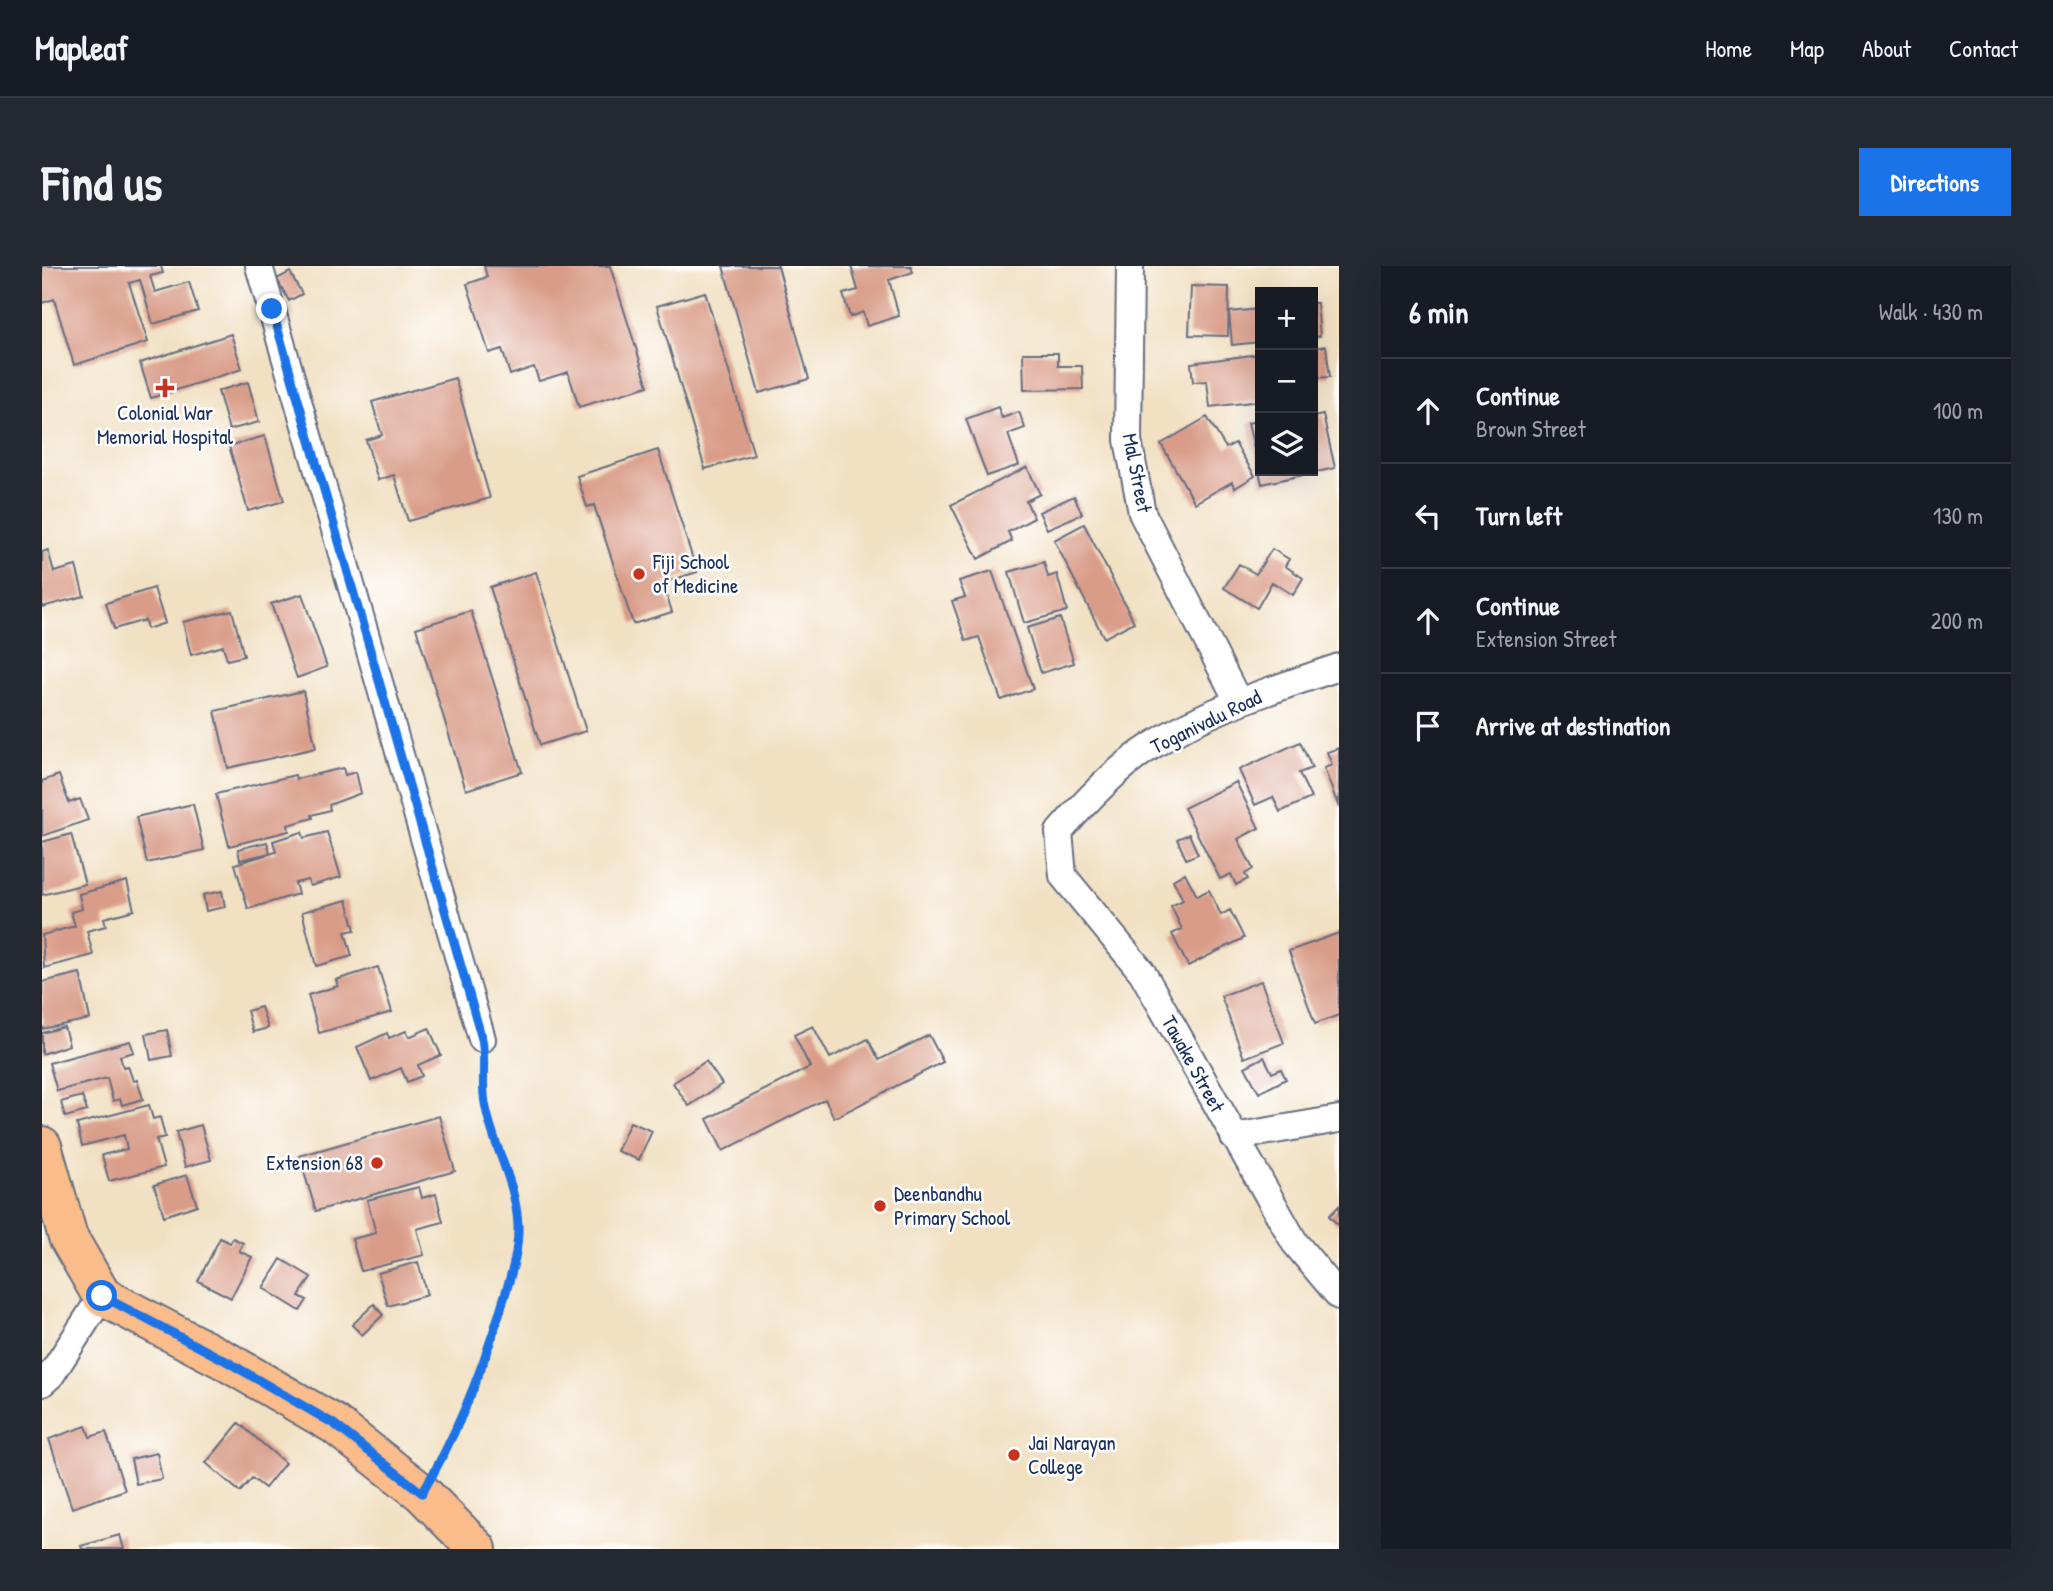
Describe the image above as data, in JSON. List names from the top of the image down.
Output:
{
  "streets": {
    "street": ["Mal Street", "Toganivalu Road", "Tawake Street"]
  },
  "crossings": [
    ["Mal Street", "Toganivalu Road"],
    ["Toganivalu Road", "Tawake Street"]
  ],
  "places": {
    "health": ["Colonial War Memorial Hospital"],
    "other": [
      "Fiji School of Medicine",
      "Extension 68",
      "Deenbandhu Primary School",
      "Jai Narayan College"
    ]
  },
  "page": {
    "header": "Mapleaf",
    "nav": [
      "Home",
      "Map",
      "About",
      "Contact"
    ],
    "buttons": "Directions",
    "title": "Find us",
    "heading": ["6 min", "Walk · 430 m"],
    "map_buttons": ["+", "−"],
    "list": [
      ["Continue", "Brown Street", "100 m"],
      ["Turn left", "130 m"],
      ["Continue", "Extension Street", "200 m"],
      "Arrive at destination"
    ]
  }
}
